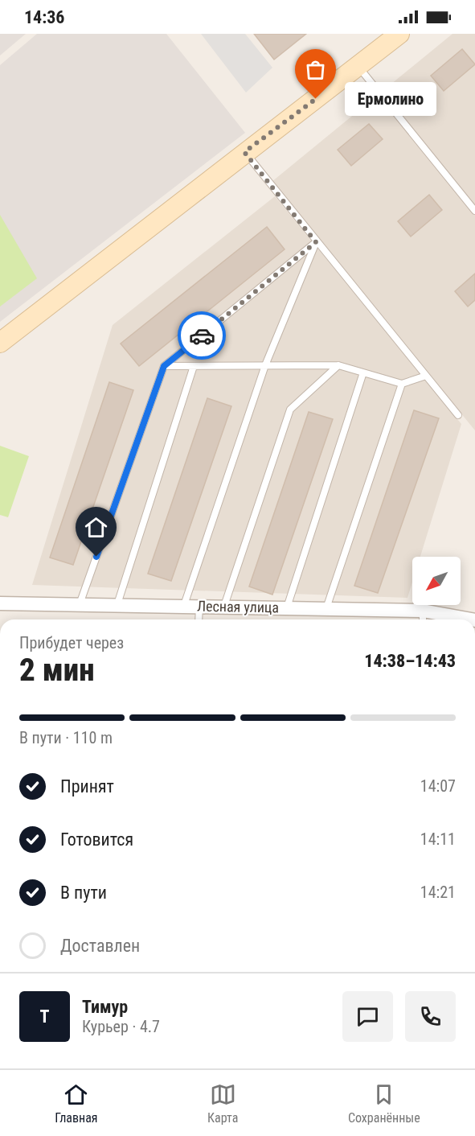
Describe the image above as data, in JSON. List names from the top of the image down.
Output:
{
  "streets": {
    "street": ["Лесная улица"]
  },
  "places": ["Ермолино"],
  "north": "bottom left",
  "page": {
    "status": "14:36",
    "bubble": "Ермолино",
    "heading": ["2 мин", "Прибудет через", "14:38–14:43"],
    "panel": ["Тимур", "Курьер · 4.7"],
    "bar": "В пути · 110 m",
    "list": [
      ["Принят", "14:07"],
      ["Готовится", "14:11"],
      ["В пути", "14:21"],
      "Доставлен"
    ],
    "round": "Т",
    "tabs": ["Главная", "Карта", "Сохранённые"]
  }
}
